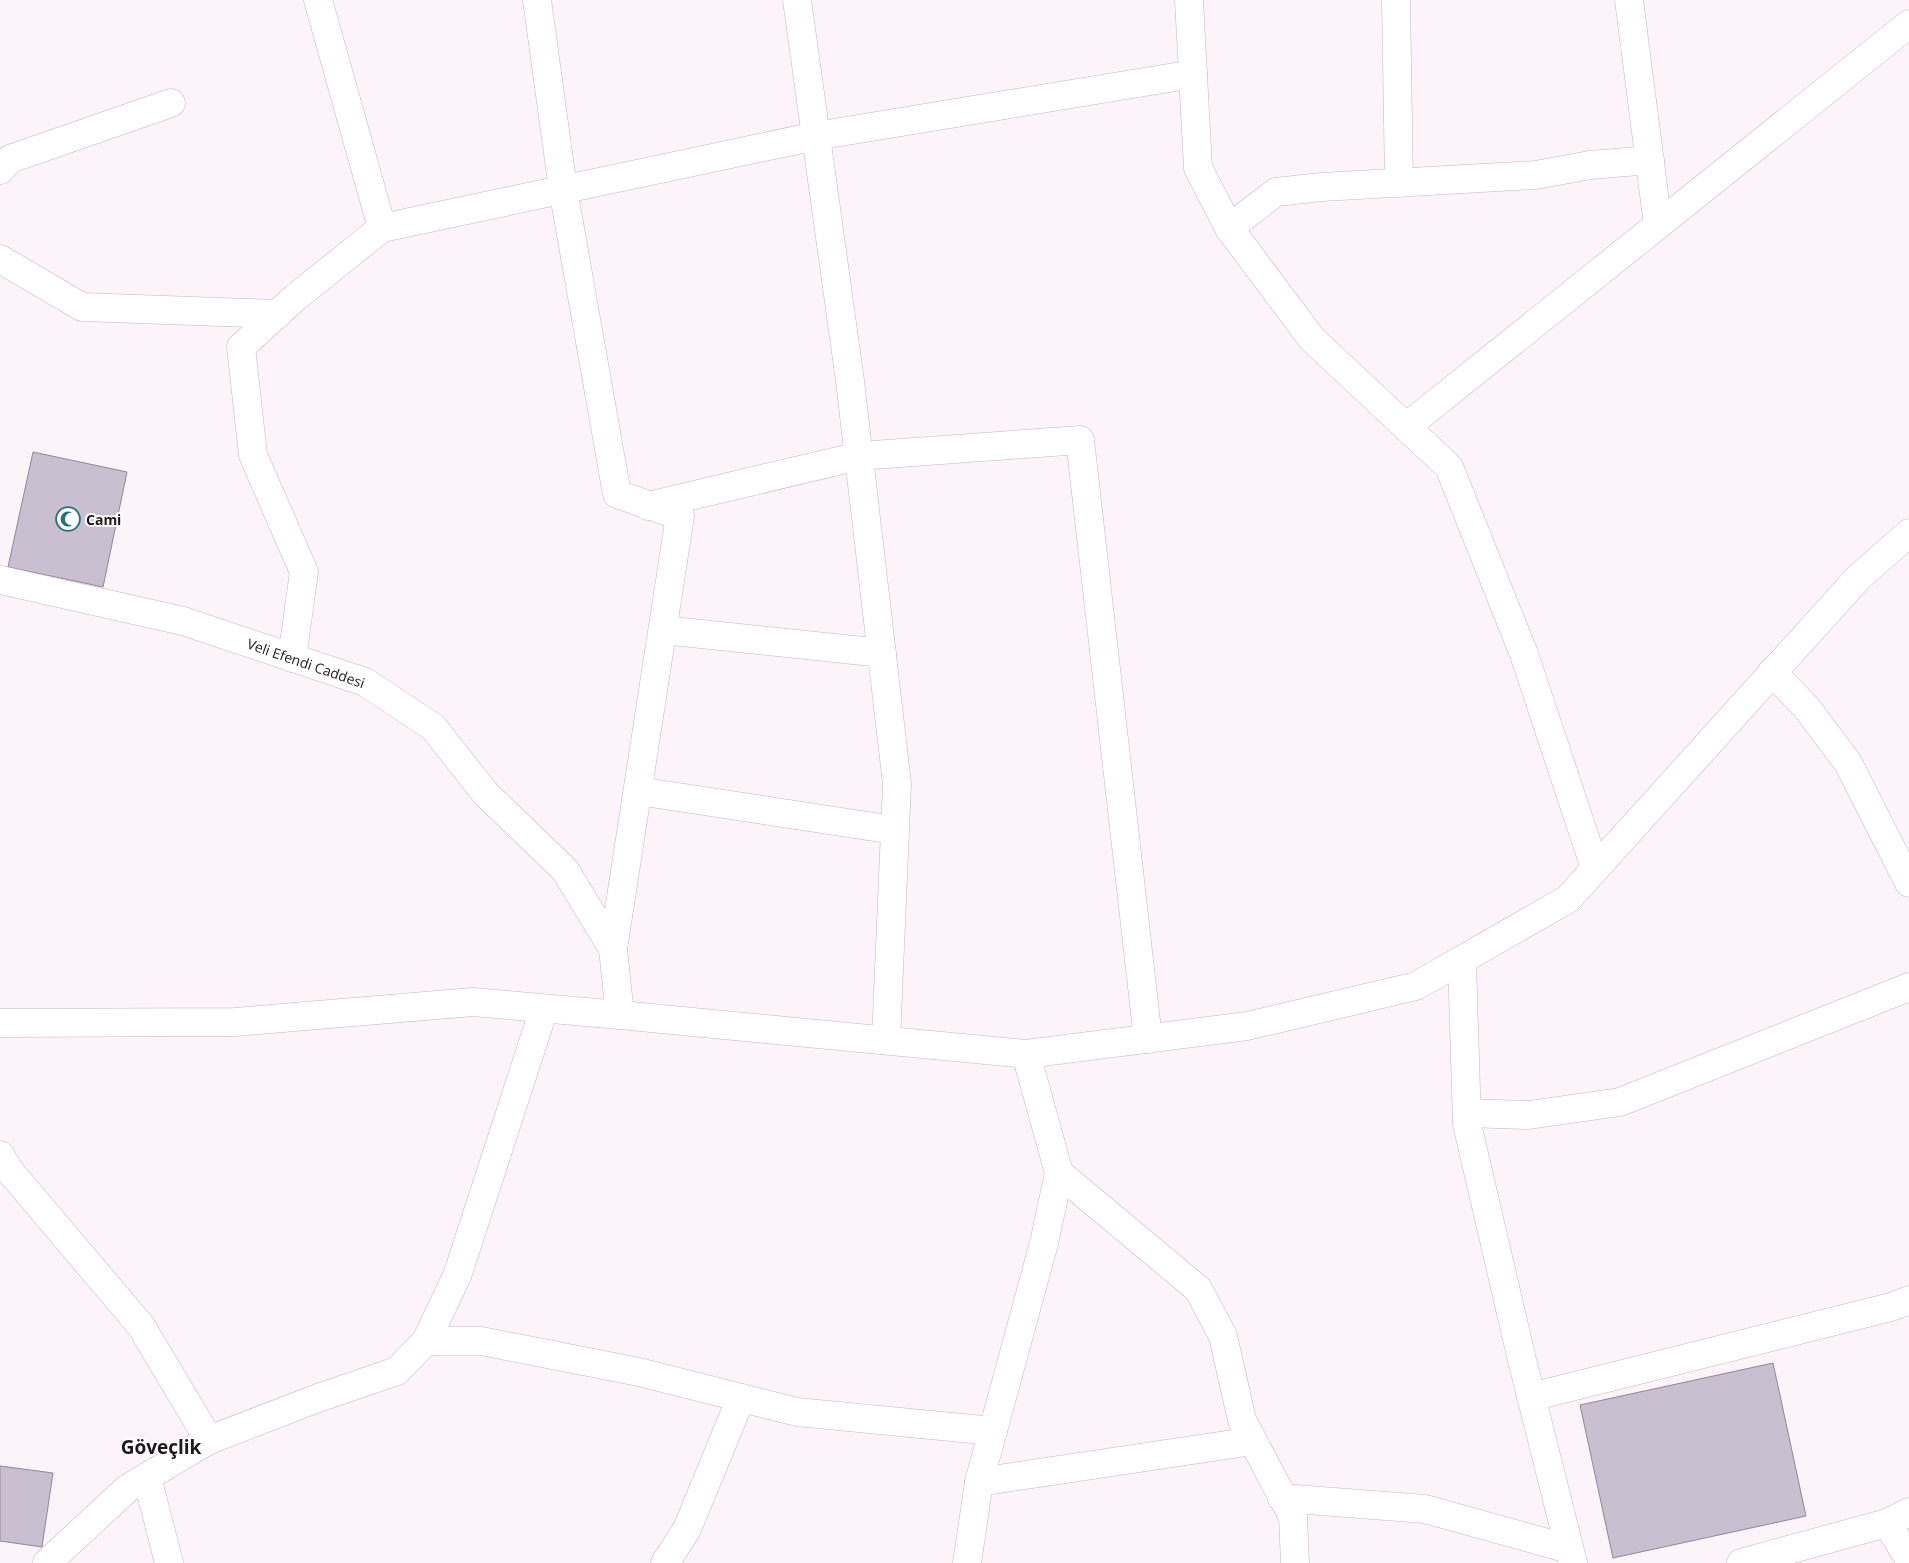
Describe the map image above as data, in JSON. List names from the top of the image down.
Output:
{
  "streets": {
    "street": ["Veli Efendi Caddesi"]
  },
  "districts": ["Göveçlik"],
  "places": {
    "mosque": ["Cami"]
  }
}
